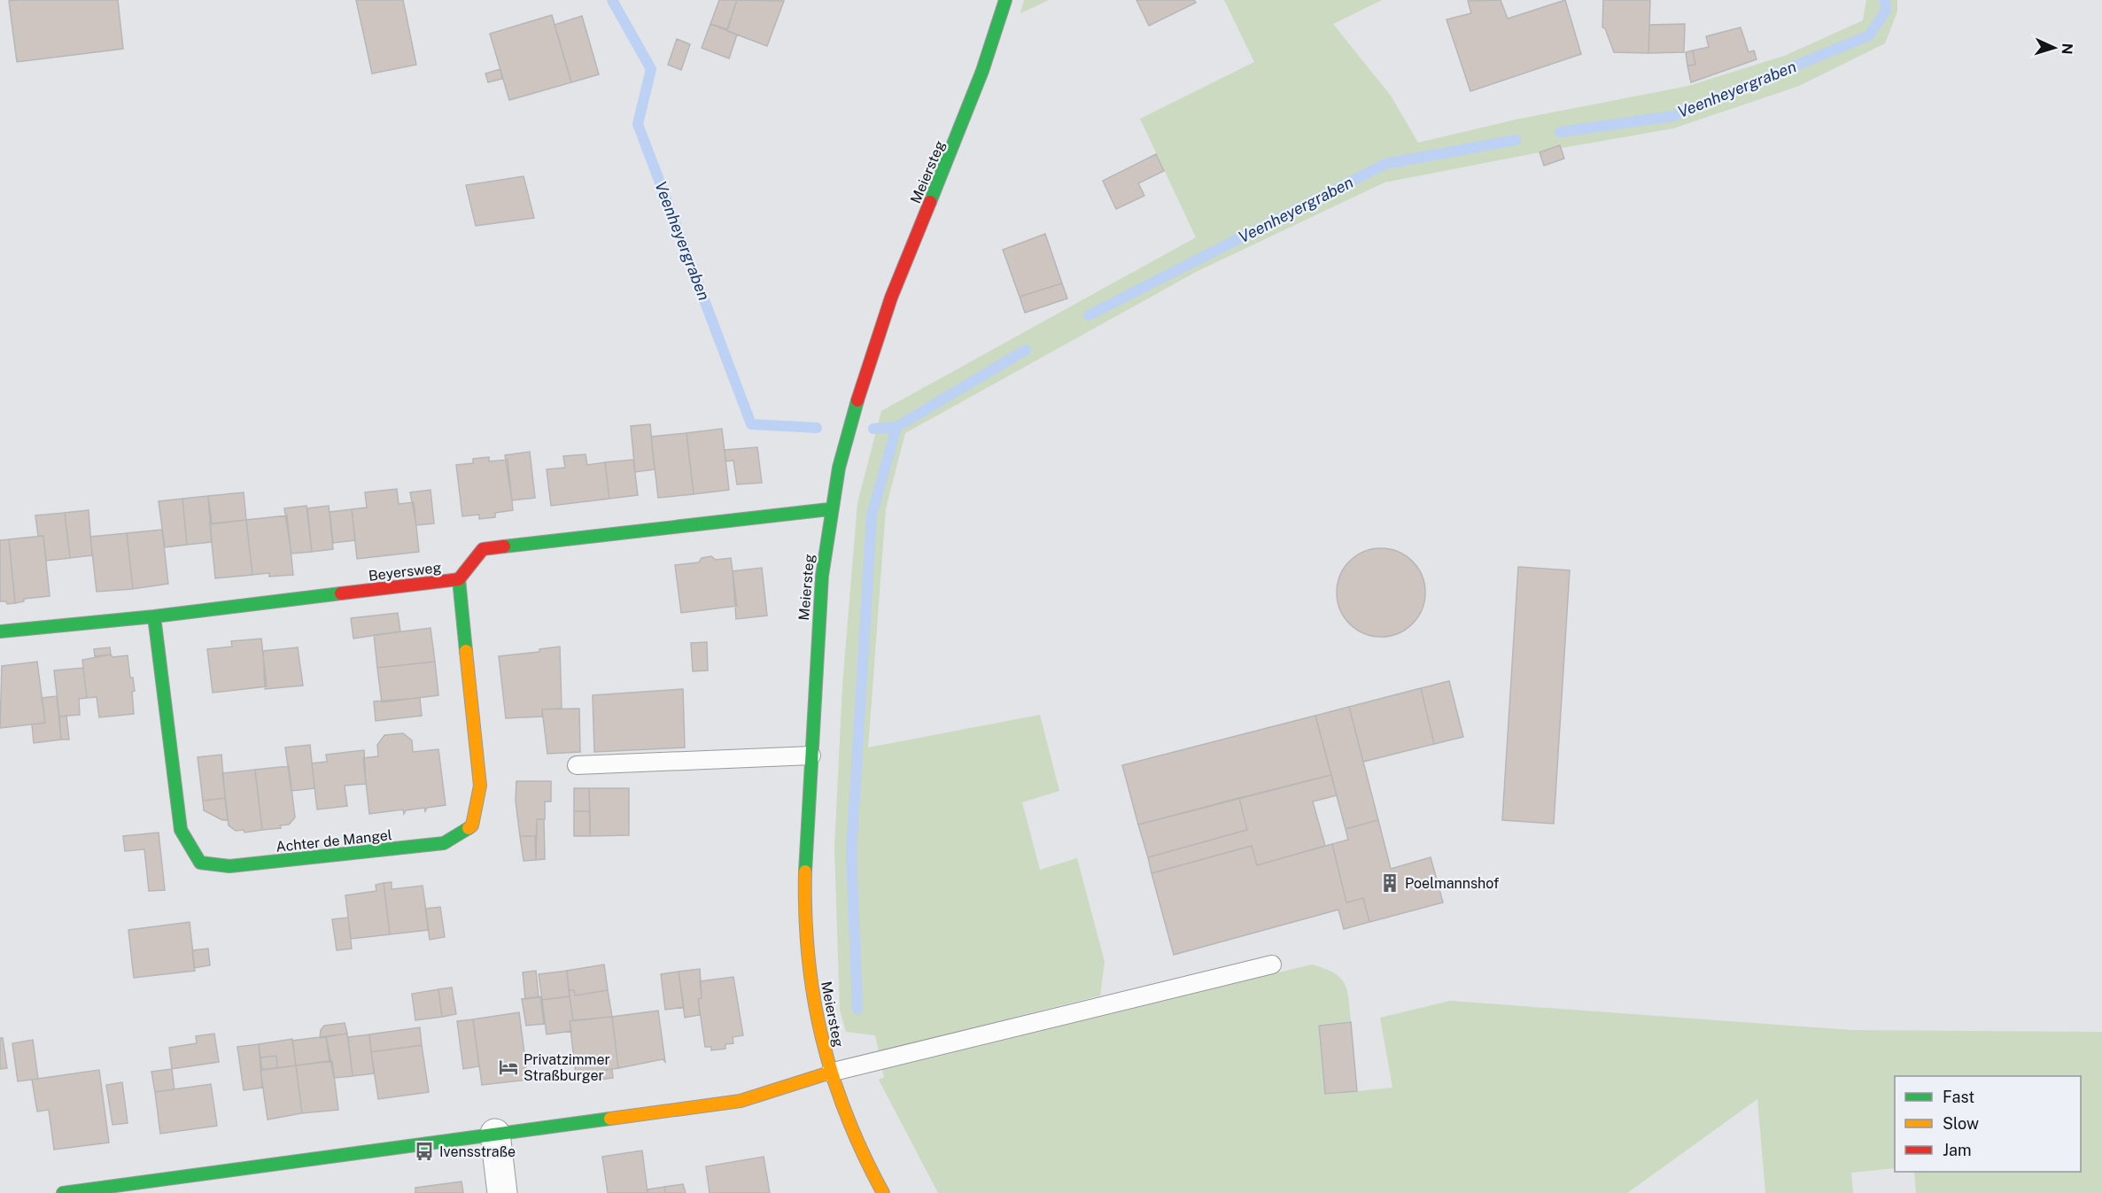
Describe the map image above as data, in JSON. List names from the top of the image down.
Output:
{
  "streets": {
    "street": ["Meiersteg", "Beyersweg", "Achter de Mangel"]
  },
  "crossings": [
    ["Meiersteg", "Beyersweg"],
    ["Beyersweg", "Achter de Mangel"]
  ],
  "water": ["Veenheyergraben"],
  "places": {
    "building": ["Poelmannshof"],
    "hotel": ["Privatzimmer Straßburger"],
    "bus stop": ["Ivensstraße"]
  },
  "legend": ["Fast", "Slow", "Jam"],
  "north": "right"
}
